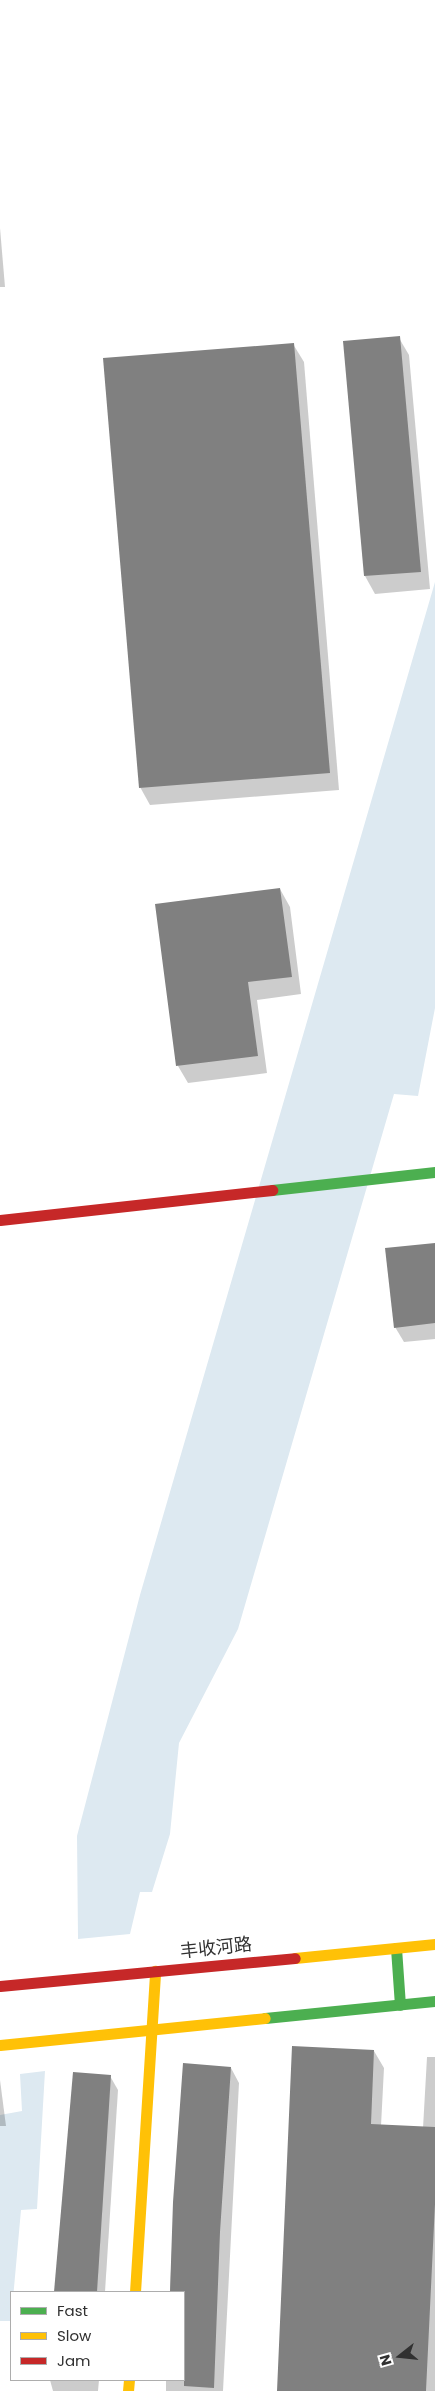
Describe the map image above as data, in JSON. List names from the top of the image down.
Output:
{
  "streets": {
    "street": ["丰收河路"]
  },
  "legend": ["Fast", "Slow", "Jam"],
  "north": "left"
}
